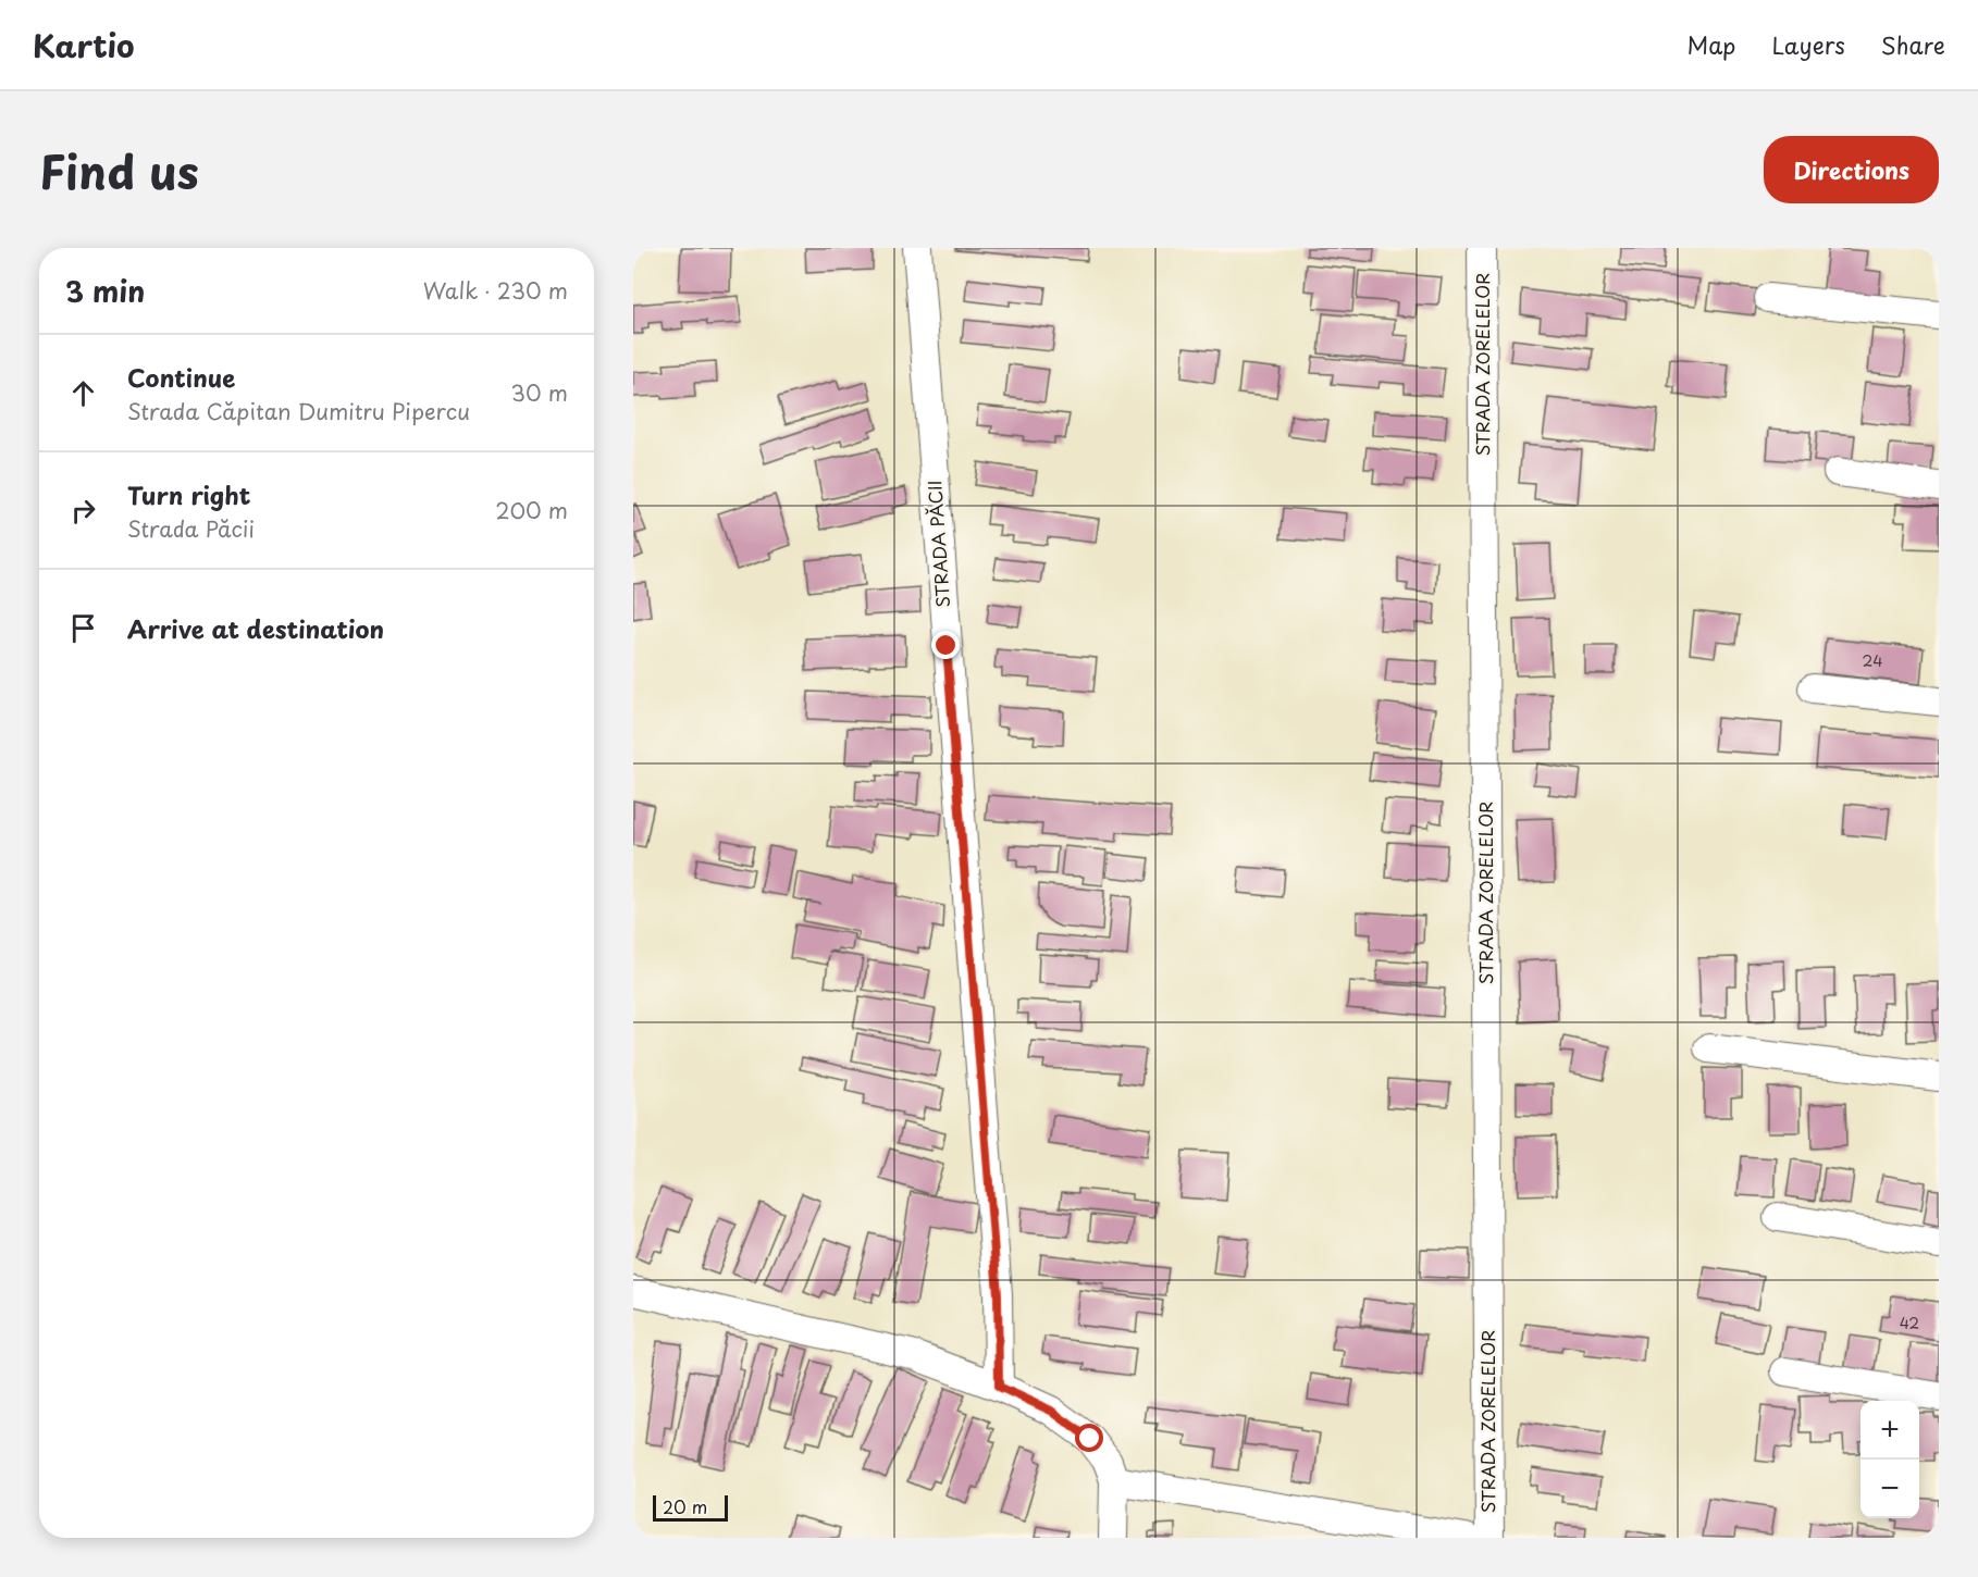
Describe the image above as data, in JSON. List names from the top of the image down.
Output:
{
  "streets": {
    "street": ["STRADA ZORELELOR", "STRADA PĂCII"]
  },
  "house_numbers": ["24", "42"],
  "scale_bar": "20 m",
  "page": {
    "header": "Kartio",
    "nav": ["Map", "Layers", "Share"],
    "title": "Find us",
    "buttons": "Directions",
    "heading": ["3 min", "Walk · 230 m"],
    "list": [
      ["Continue", "Strada Căpitan Dumitru Pipercu", "30 m"],
      ["Turn right", "Strada Păcii", "200 m"],
      "Arrive at destination"
    ],
    "map_buttons": ["+", "−"],
    "scale": "20 m"
  }
}
